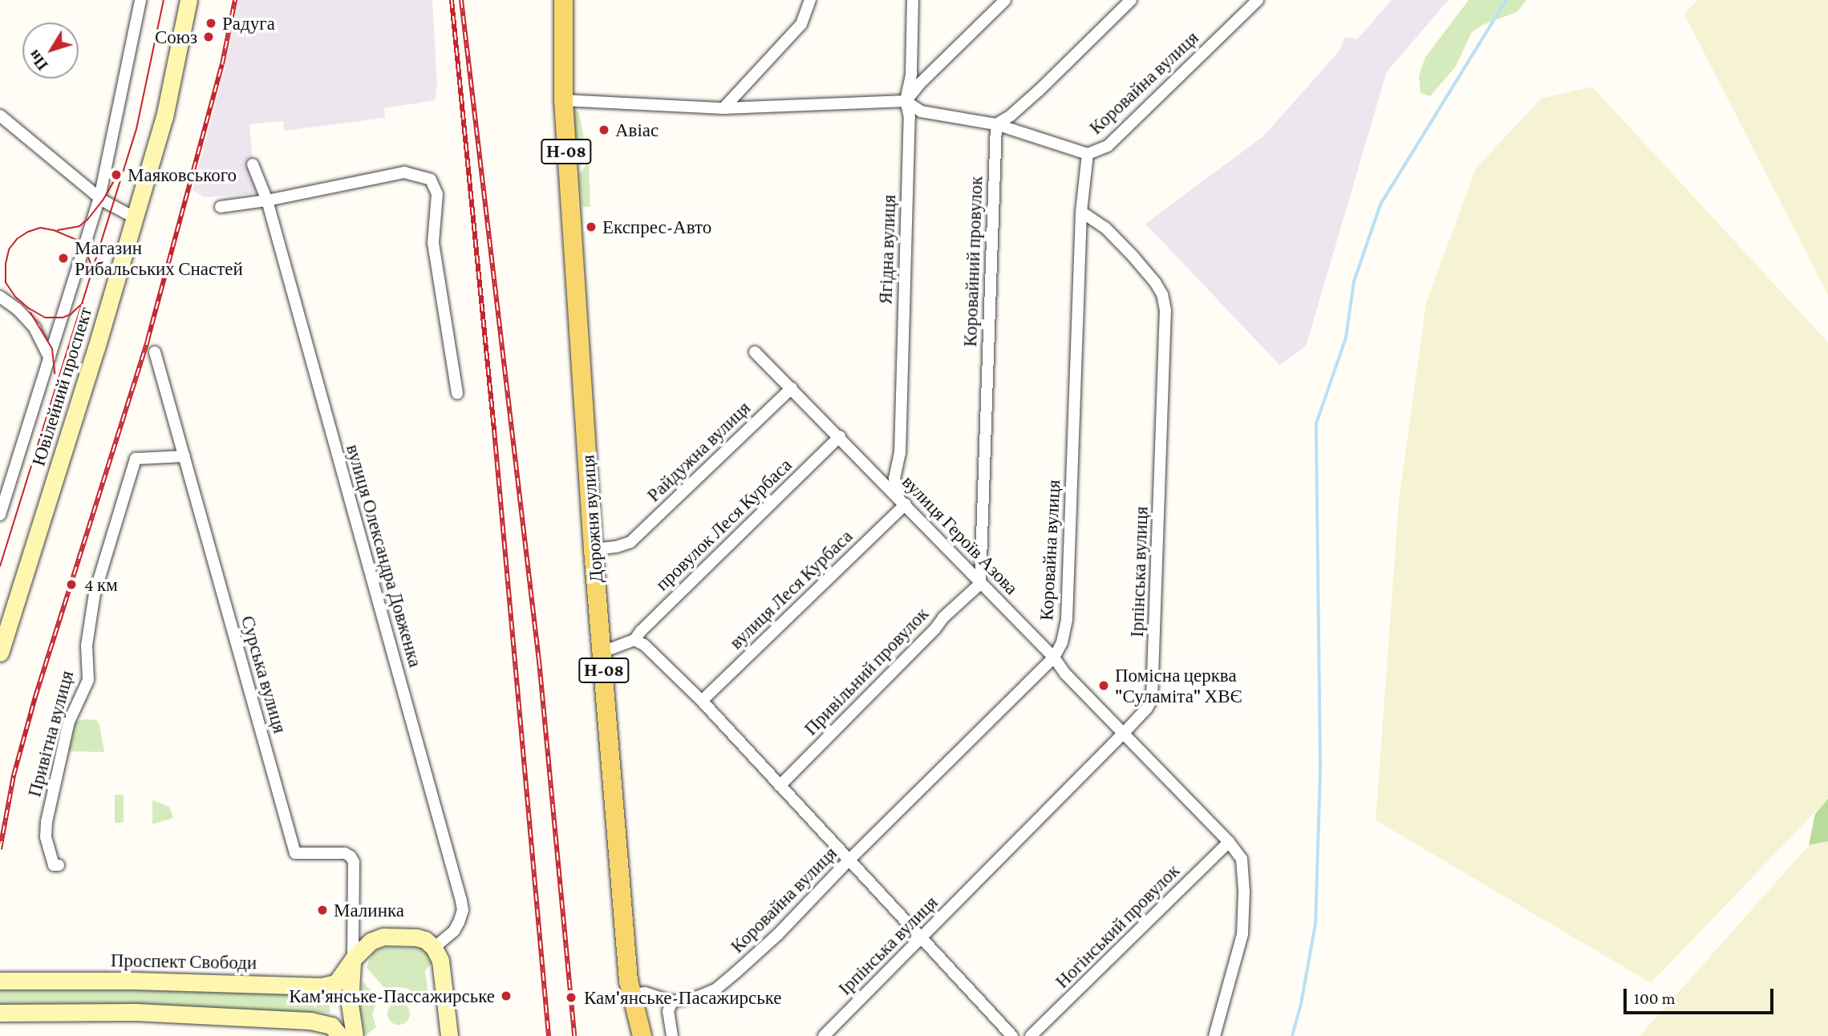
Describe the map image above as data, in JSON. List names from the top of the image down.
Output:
{
  "streets": {
    "main road": [
      "Н-08",
      "Ювілейний проспект",
      "Дорожня вулиця",
      "Проспект Свободи"
    ],
    "street": [
      "Коровайна вулиця",
      "Ягідна вулиця",
      "Коровайний провулок",
      "Райдужна вулиця",
      "провулок Леся Курбаса",
      "вулиця Героїв Азова",
      "вулиця Олександра Довженка",
      "Ірпінська вулиця",
      "вулиця Леся Курбаса",
      "Привільний провулок",
      "Сурська вулиця",
      "Привітна вулиця",
      "Ногінський провулок"
    ]
  },
  "crossings": [
    ["Коровайна вулиця", "вулиця Героїв Азова"],
    ["Коровайна вулиця", "Ірпінська вулиця"],
    ["Ягідна вулиця", "вулиця Героїв Азова"],
    ["Ягідна вулиця", "вулиця Леся Курбаса"],
    ["Коровайний провулок", "вулиця Героїв Азова"],
    ["Коровайний провулок", "Привільний провулок"],
    ["Райдужна вулиця", "Дорожня вулиця"],
    ["Райдужна вулиця", "вулиця Героїв Азова"],
    ["провулок Леся Курбаса", "вулиця Героїв Азова"],
    ["вулиця Героїв Азова", "Ірпінська вулиця"],
    ["вулиця Героїв Азова", "вулиця Леся Курбаса"],
    ["вулиця Героїв Азова", "Привільний провулок"],
    ["вулиця Героїв Азова", "Ногінський провулок"],
    ["Сурська вулиця", "Привітна вулиця"]
  ],
  "places": [
    "Радуга",
    "Союз",
    "Авіас",
    "Маяковського",
    "Експрес-Авто",
    "Магазин Рибальських Снастей",
    "4 км",
    "Помісна церква \"Суламіта\" ХВЄ",
    "Малинка",
    "Кам'янське-Пассажирське",
    "Кам'янське-Пасажирське"
  ],
  "scale_bar": "100 m",
  "north": "bottom left"
}
